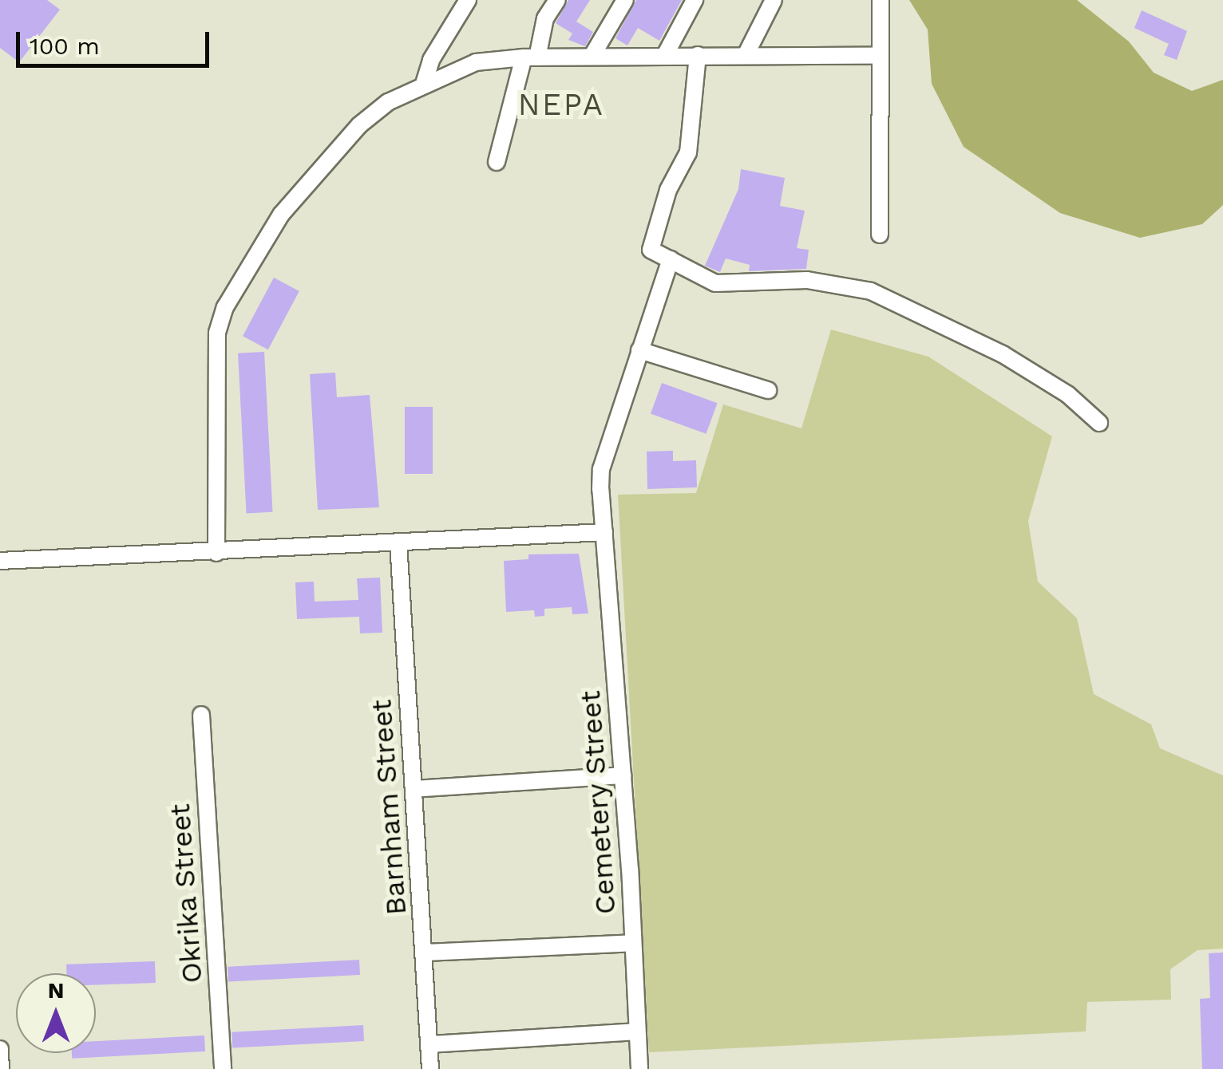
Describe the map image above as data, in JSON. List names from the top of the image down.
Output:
{
  "streets": {
    "street": ["Cemetery Street", "Barnham Street", "Okrika Street"]
  },
  "districts": ["NEPA"],
  "scale_bar": "100 m",
  "north": "top"
}
